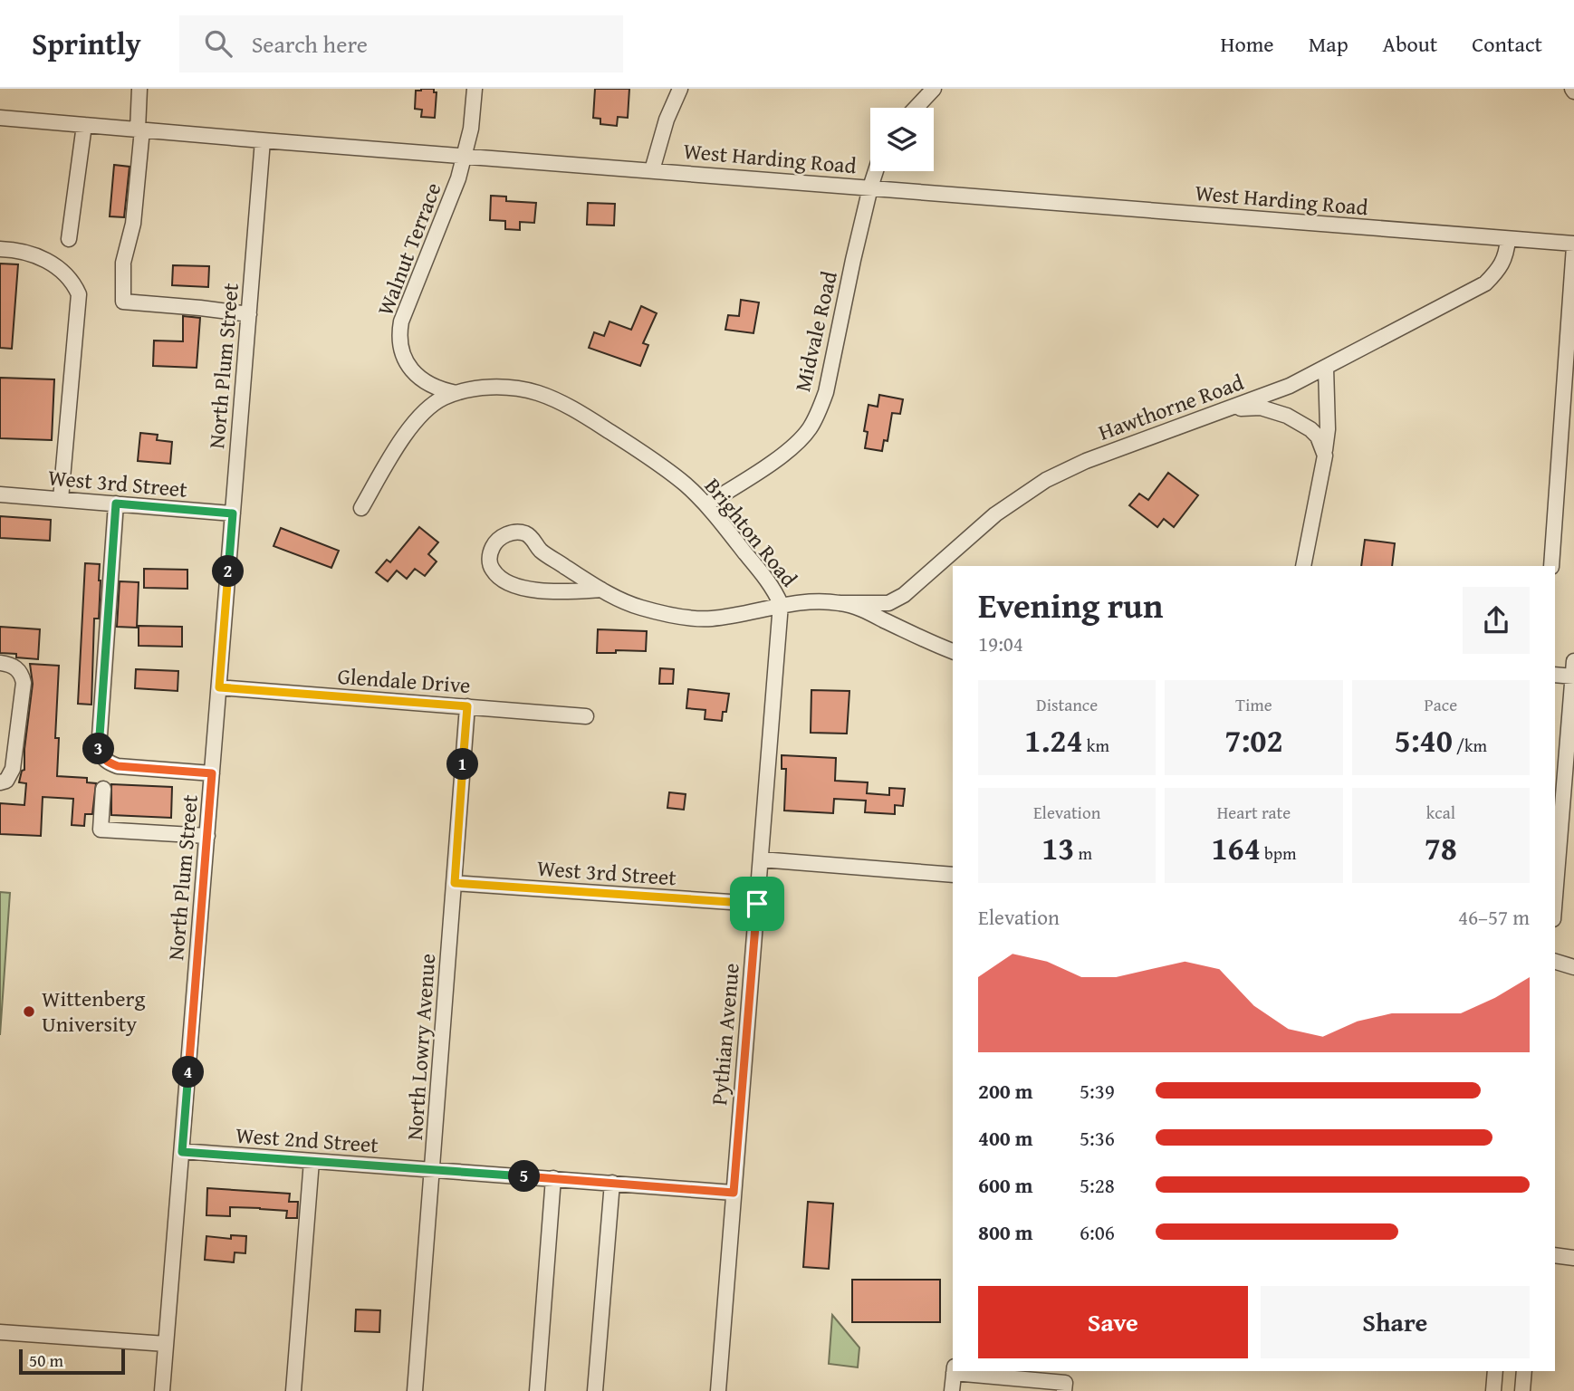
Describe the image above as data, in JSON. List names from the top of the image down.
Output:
{
  "streets": {
    "street": [
      "West Harding Road",
      "Walnut Terrace",
      "Midvale Road",
      "North Plum Street",
      "Hawthorne Road",
      "West 3rd Street",
      "Brighton Road",
      "Glendale Drive",
      "Pythian Avenue",
      "North Lowry Avenue",
      "West 2nd Street"
    ]
  },
  "crossings": [
    ["West Harding Road", "Walnut Terrace"],
    ["West Harding Road", "Midvale Road"],
    ["West Harding Road", "North Plum Street"],
    ["West Harding Road", "Hawthorne Road"],
    ["Walnut Terrace", "Brighton Road"],
    ["Midvale Road", "Brighton Road"],
    ["North Plum Street", "West 3rd Street"],
    ["North Plum Street", "Glendale Drive"],
    ["North Plum Street", "West 2nd Street"],
    ["Hawthorne Road", "Brighton Road"],
    ["West 3rd Street", "Pythian Avenue"],
    ["West 3rd Street", "North Lowry Avenue"],
    ["Brighton Road", "Pythian Avenue"],
    ["Glendale Drive", "North Lowry Avenue"],
    ["Pythian Avenue", "West 2nd Street"],
    ["North Lowry Avenue", "West 2nd Street"]
  ],
  "places": ["Wittenberg University"],
  "scale_bar": "50 m",
  "page": {
    "header": "Sprintly",
    "search": "Search here",
    "nav": [
      "Home",
      "Map",
      "About",
      "Contact"
    ],
    "pins": [
      "2",
      "3",
      "1",
      "4",
      "5"
    ],
    "heading": ["Evening run", "19:04"],
    "stats": [
      ["Distance", "1.24 km"],
      ["Time", "7:02"],
      ["Pace", "5:40 /km"],
      ["Elevation", "13 m"],
      ["Heart rate", "164 bpm"],
      ["kcal", "78"]
    ],
    "chart": ["Elevation", "46–57 m"],
    "list": [
      {
        "name": "200 m",
        "note": "5:39"
      },
      {
        "name": "400 m",
        "note": "5:36"
      },
      {
        "name": "600 m",
        "note": "5:28"
      },
      {
        "name": "800 m",
        "note": "6:06"
      }
    ],
    "buttons": ["Save", "Share"],
    "scale": "50 m"
  }
}
